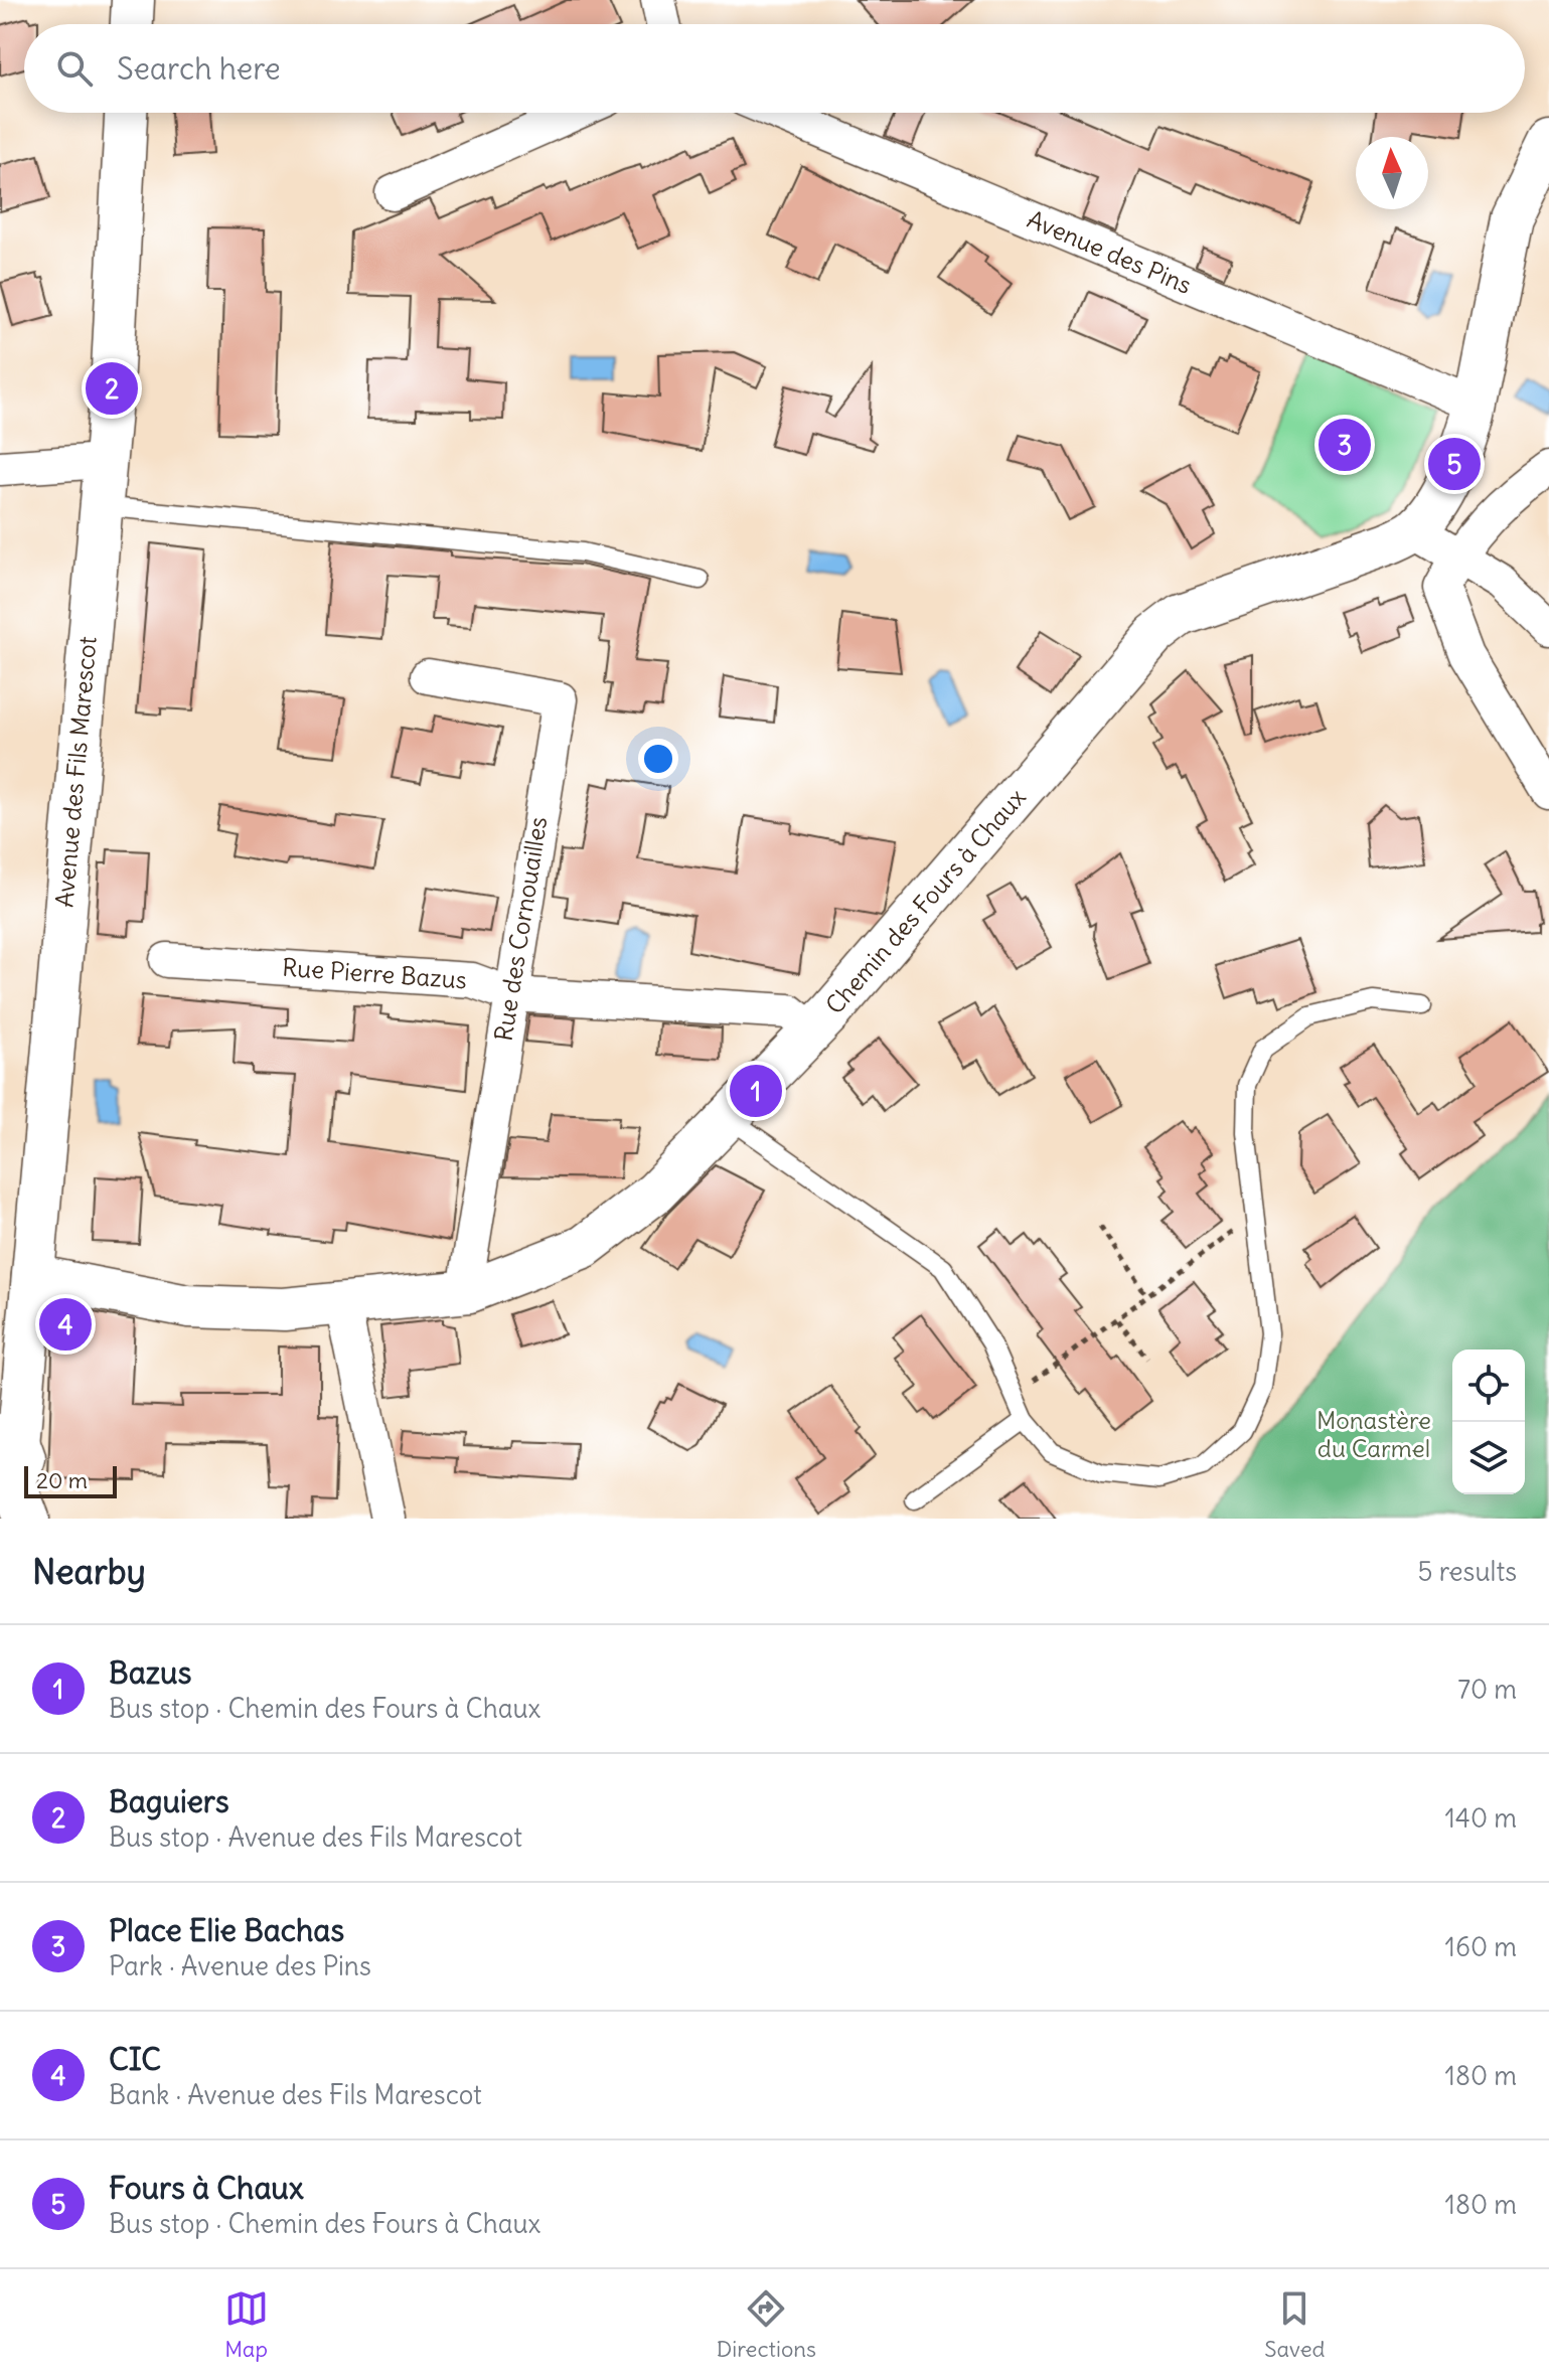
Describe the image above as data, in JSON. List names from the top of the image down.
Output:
{
  "streets": {
    "street": [
      "Avenue des Pins",
      "Avenue des Fils Marescot",
      "Chemin des Fours à Chaux",
      "Rue des Cornouailles",
      "Rue Pierre Bazus"
    ]
  },
  "crossings": [
    ["Avenue des Pins", "Chemin des Fours à Chaux"],
    ["Avenue des Fils Marescot", "Chemin des Fours à Chaux"],
    ["Chemin des Fours à Chaux", "Rue des Cornouailles"],
    ["Chemin des Fours à Chaux", "Rue Pierre Bazus"],
    ["Rue des Cornouailles", "Rue Pierre Bazus"]
  ],
  "parks": ["Monastère du Carmel"],
  "scale_bar": "20 m",
  "north": "top",
  "page": {
    "search": "Search here",
    "pins": [
      "2",
      "3",
      "5",
      "1",
      "4"
    ],
    "scale": "20 m",
    "heading": ["Nearby", "5 results"],
    "list": [
      {
        "mark": "1",
        "name": "Bazus",
        "note": "Bus stop · Chemin des Fours à Chaux",
        "value": "70 m"
      },
      {
        "mark": "2",
        "name": "Baguiers",
        "note": "Bus stop · Avenue des Fils Marescot",
        "value": "140 m"
      },
      {
        "mark": "3",
        "name": "Place Elie Bachas",
        "note": "Park · Avenue des Pins",
        "value": "160 m"
      },
      {
        "mark": "4",
        "name": "CIC",
        "note": "Bank · Avenue des Fils Marescot",
        "value": "180 m"
      },
      {
        "mark": "5",
        "name": "Fours à Chaux",
        "note": "Bus stop · Chemin des Fours à Chaux",
        "value": "180 m"
      }
    ],
    "nav": ["Map", "Directions", "Saved"]
  }
}
